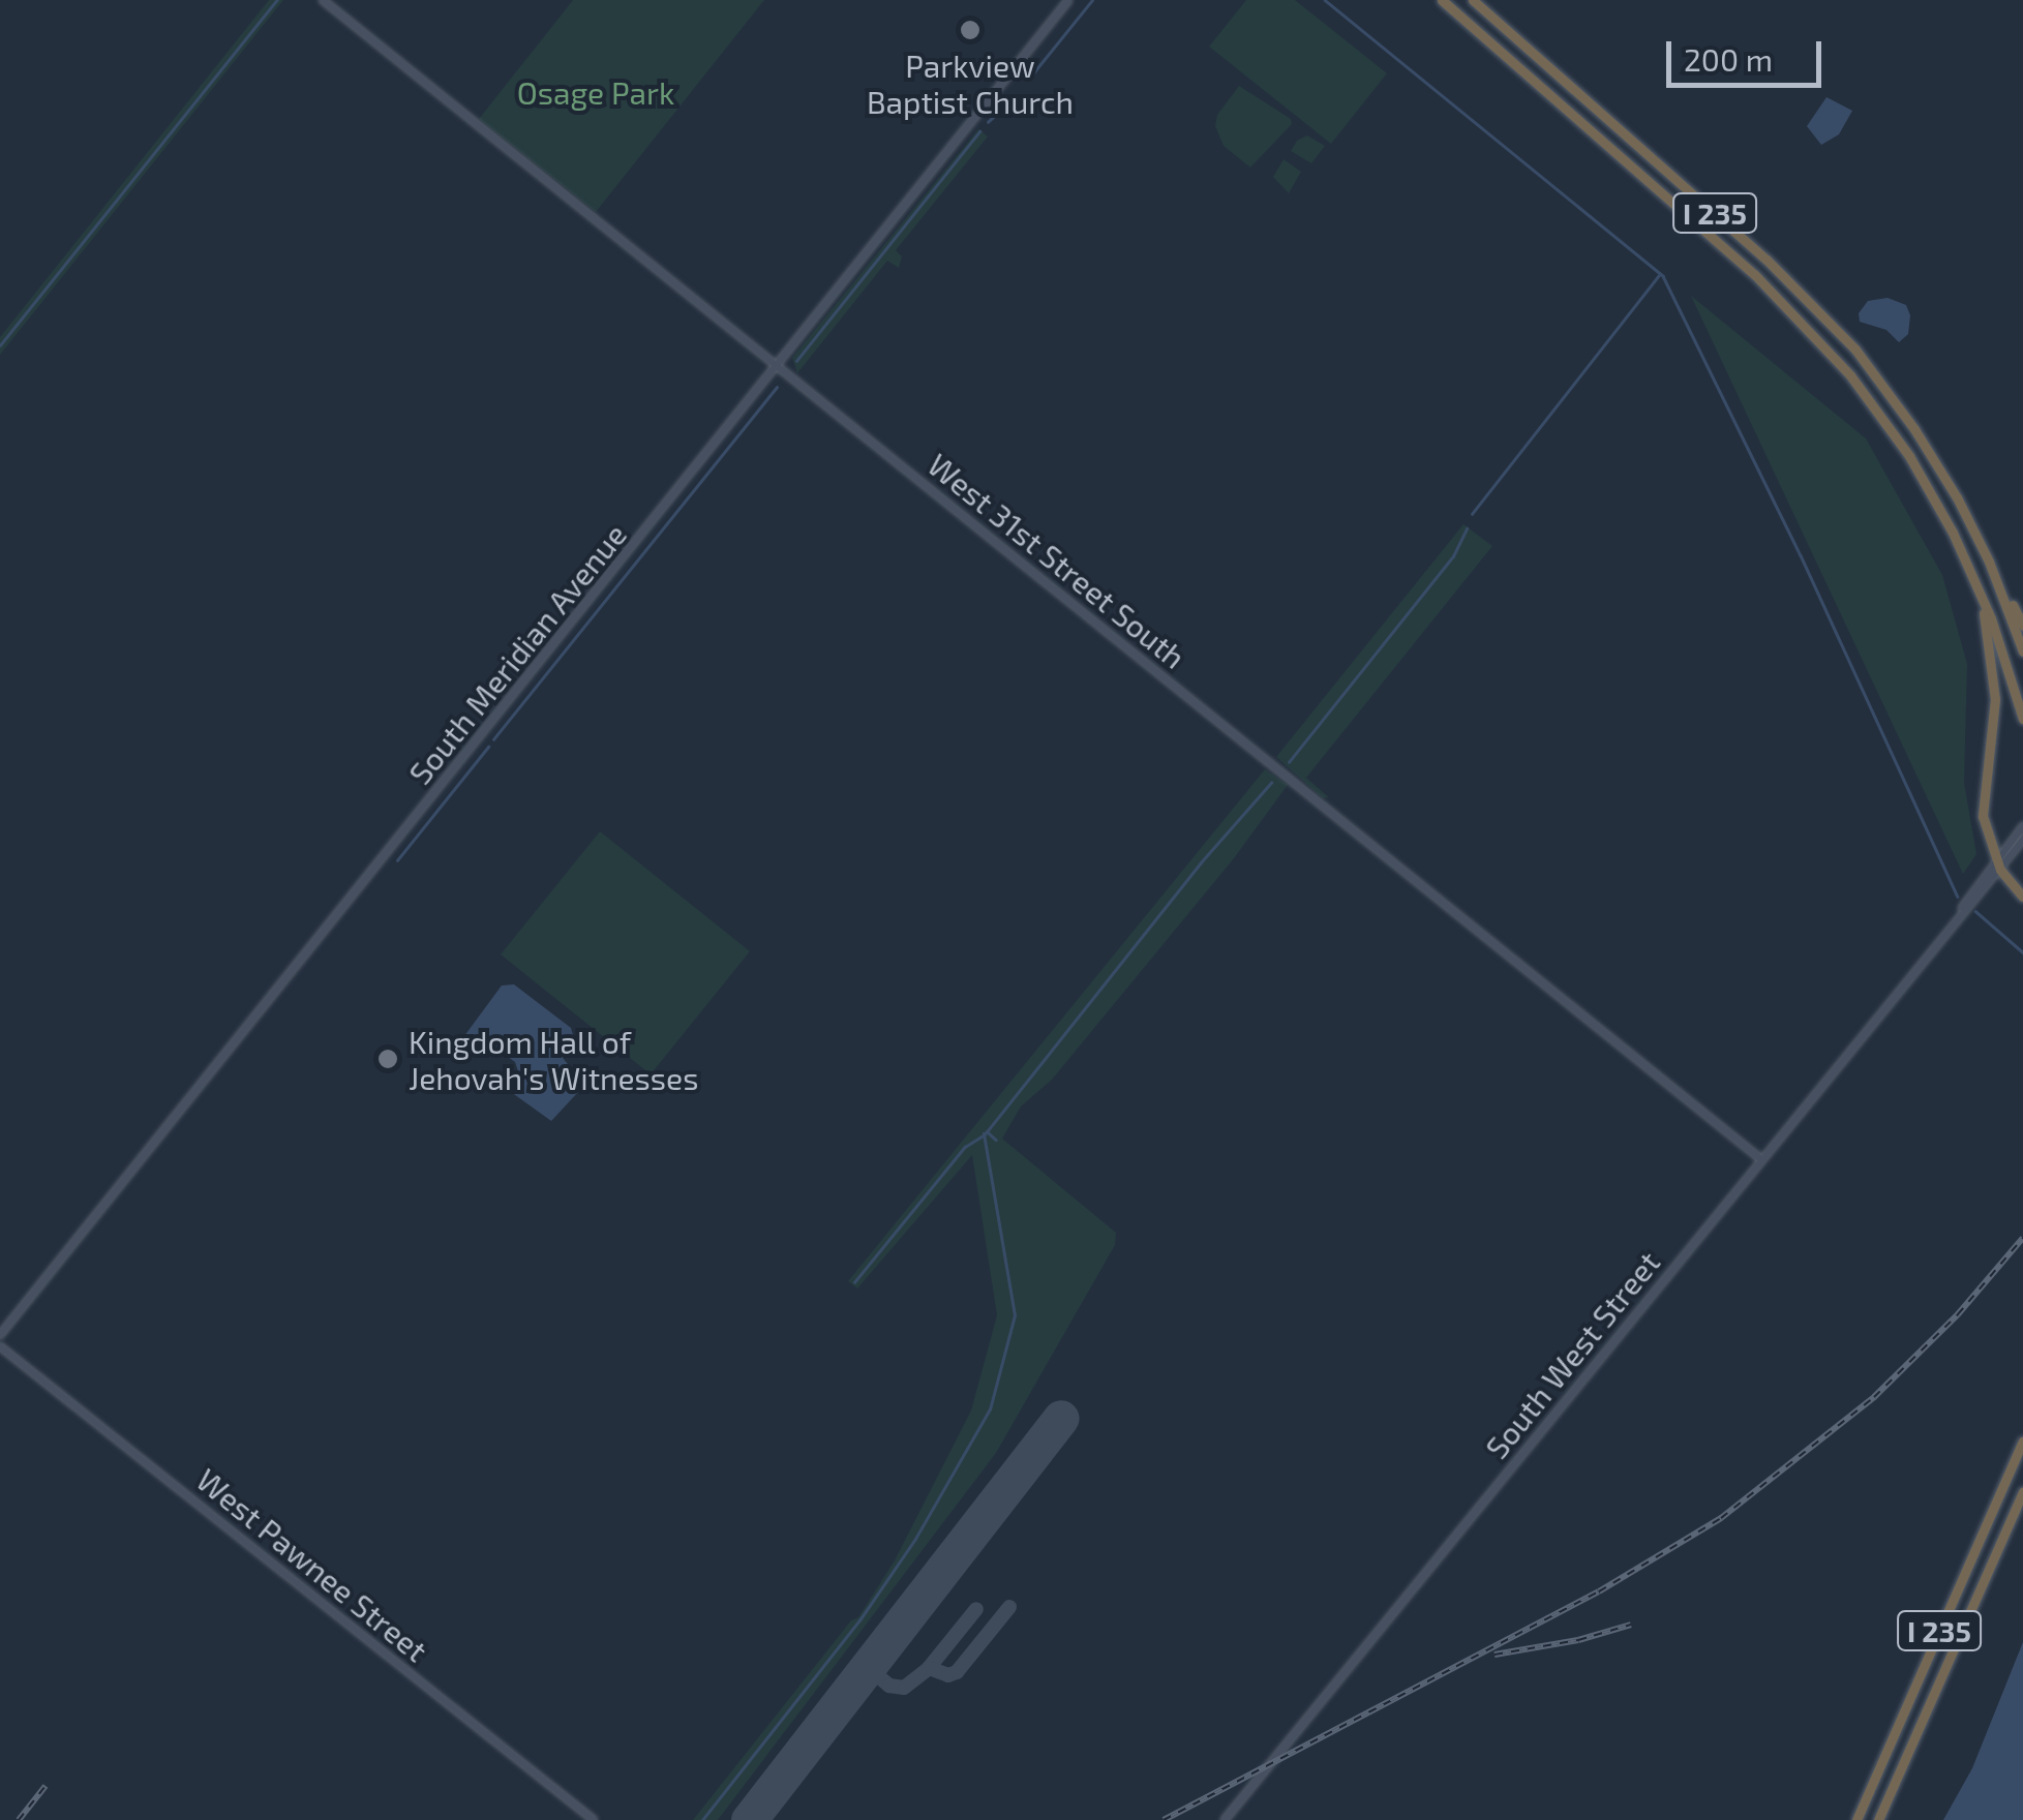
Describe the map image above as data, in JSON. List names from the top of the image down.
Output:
{
  "streets": {
    "highway": ["I 235"],
    "street": [
      "West 31st Street South",
      "South Meridian Avenue",
      "South West Street",
      "West Pawnee Street"
    ]
  },
  "crossings": [
    ["West 31st Street South", "South Meridian Avenue"],
    ["West 31st Street South", "South West Street"]
  ],
  "parks": ["Osage Park"],
  "places": ["Parkview Baptist Church", "Kingdom Hall of Jehovah's Witnesses"],
  "scale_bar": "200 m"
}
